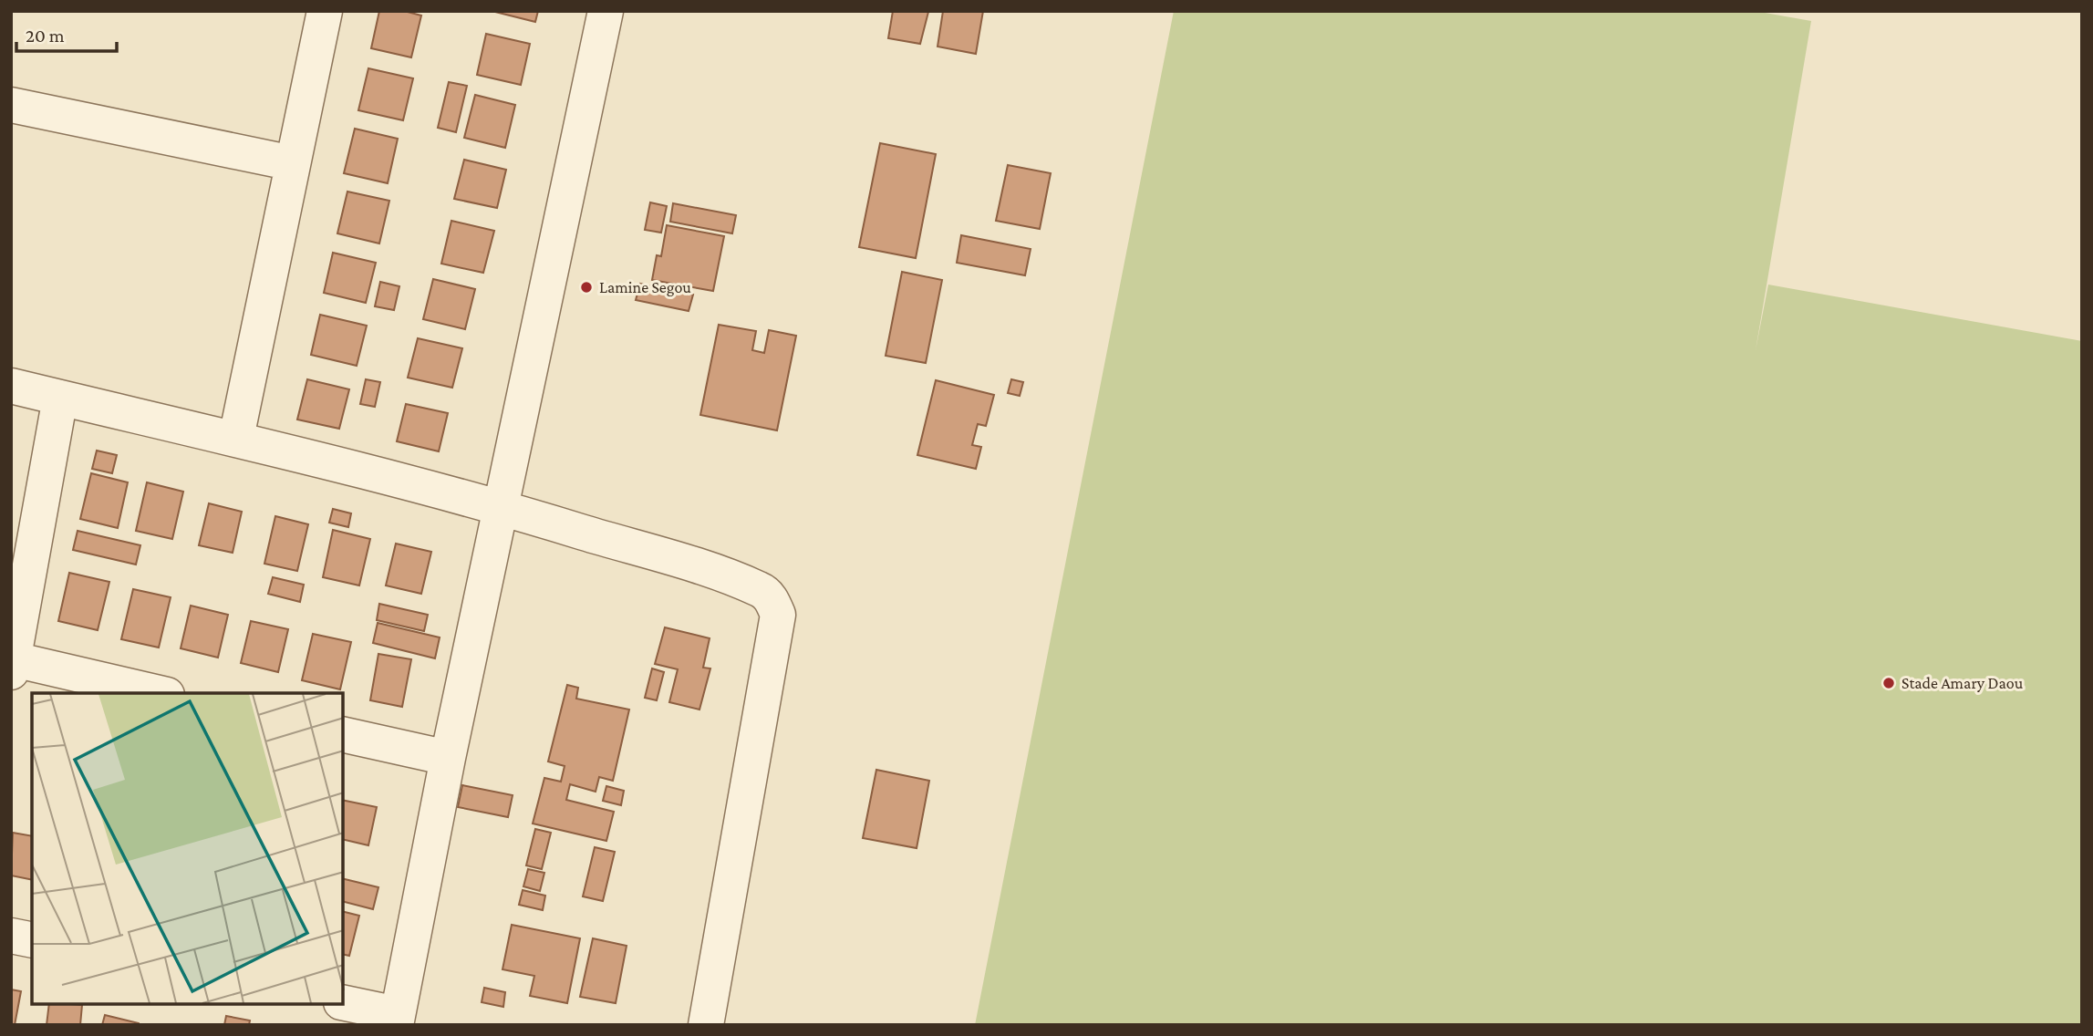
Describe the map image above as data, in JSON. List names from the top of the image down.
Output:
{
  "places": ["Lamine Segou", "Stade Amary Daou"],
  "scale_bar": "20 m"
}
